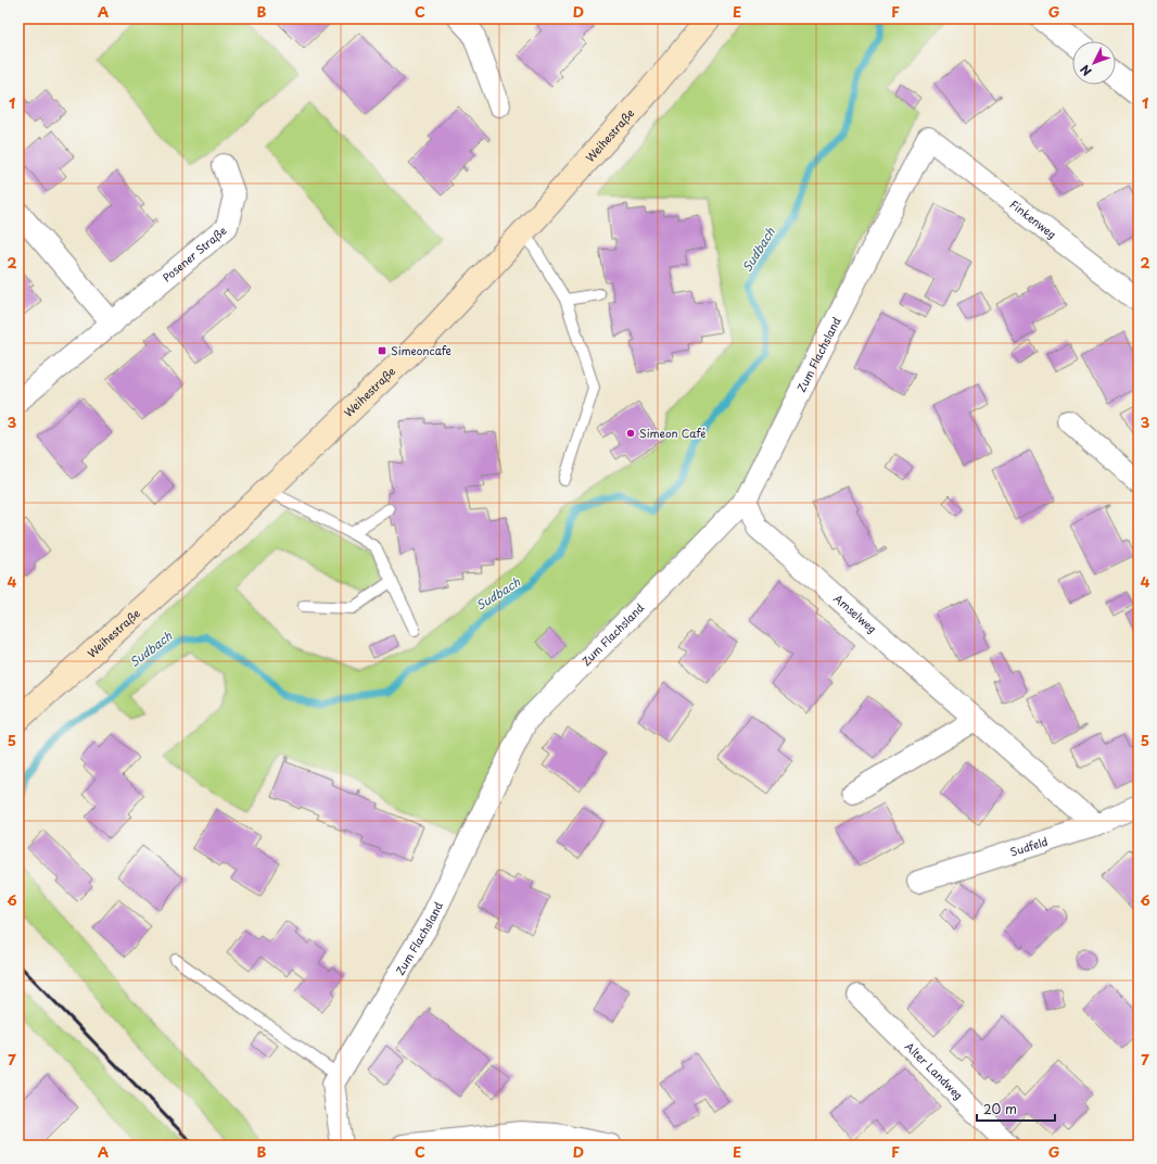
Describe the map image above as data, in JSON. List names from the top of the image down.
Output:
{
  "streets": {
    "main road": ["Weihestraße"],
    "street": [
      "Finkenweg",
      "Posener Straße",
      "Zum Flachsland",
      "Amselweg",
      "Sudfeld",
      "Alter Landweg"
    ]
  },
  "crossings": [
    ["Finkenweg", "Zum Flachsland"],
    ["Zum Flachsland", "Amselweg"],
    ["Amselweg", "Sudfeld"]
  ],
  "water": ["Sudbach"],
  "places": {
    "transit": ["Simeoncafe"],
    "other": ["Simeon Café"]
  },
  "scale_bar": "20 m",
  "north": "bottom left",
  "grid": {
    "columns": [
      "A",
      "B",
      "C",
      "D",
      "E",
      "F",
      "G"
    ],
    "rows": [
      "1",
      "2",
      "3",
      "4",
      "5",
      "6",
      "7"
    ]
  }
}
